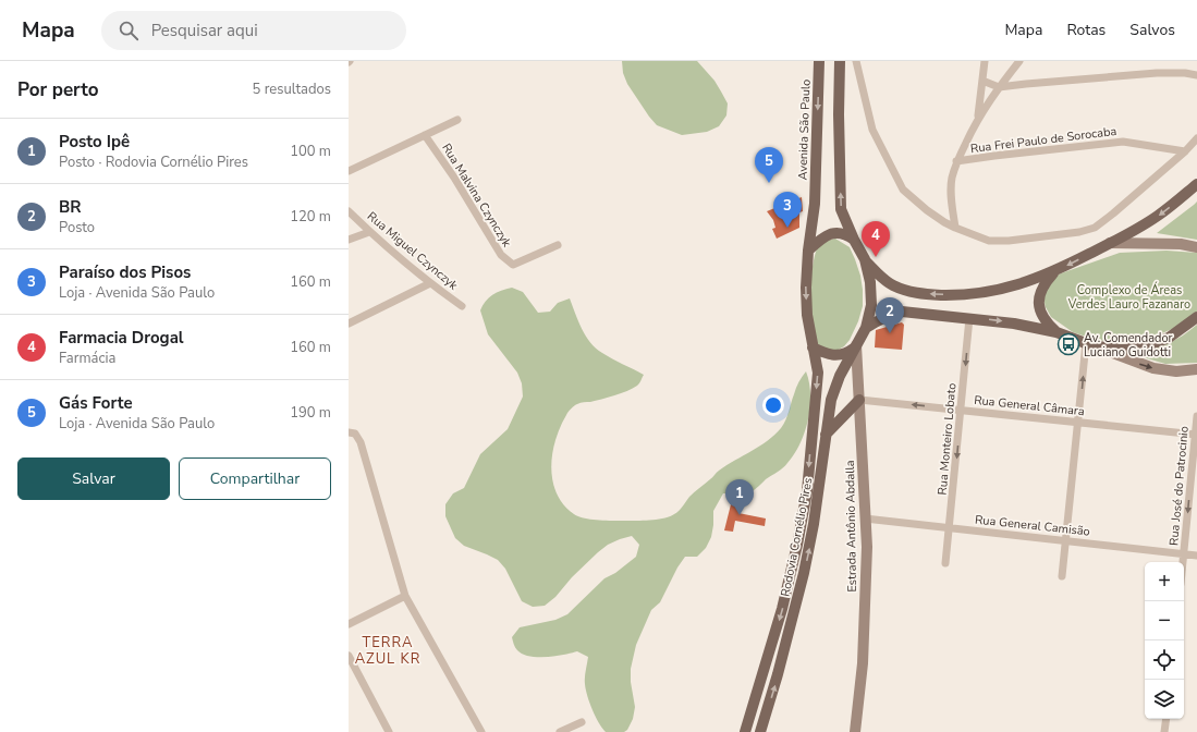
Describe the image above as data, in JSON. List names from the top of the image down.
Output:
{
  "streets": {
    "main road": ["Avenida São Paulo", "Rodovia Cornélio Pires"],
    "street": [
      "Rua Frei Paulo de Sorocaba",
      "Rua Malvina Czynczyk",
      "Rua Miguel Czynczyk",
      "Rua General Câmara",
      "Rua Monteiro Lobato",
      "Rua José do Patrocinio",
      "Rua General Camisão",
      "Estrada Antônio Abdalla"
    ]
  },
  "crossings": [
    ["Avenida São Paulo", "Rodovia Cornélio Pires"],
    ["Rua General Câmara", "Rua Monteiro Lobato"],
    ["Rua General Câmara", "Rua José do Patrocinio"],
    ["Rua General Câmara", "Estrada Antônio Abdalla"],
    ["Rua Monteiro Lobato", "Rua General Camisão"],
    ["Rua José do Patrocinio", "Rua General Camisão"],
    ["Rua General Camisão", "Estrada Antônio Abdalla"],
    ["Estrada Antônio Abdalla", "Rodovia Cornélio Pires"]
  ],
  "one_way": ["Rua Monteiro Lobato", "Rua José do Patrocinio"],
  "districts": ["TERRA AZUL KR"],
  "parks": ["Complexo de Áreas Verdes Lauro Fazanaro"],
  "places": {
    "bus stop": ["Av. Comendador Luciano Guidotti"]
  },
  "page": {
    "header": "Mapa",
    "search": "Pesquisar aqui",
    "nav": ["Mapa", "Rotas", "Salvos"],
    "heading": ["Por perto", "5 resultados"],
    "list": [
      {
        "mark": "1",
        "name": "Posto Ipê",
        "note": "Posto · Rodovia Cornélio Pires",
        "value": "100 m"
      },
      {
        "mark": "2",
        "name": "BR",
        "note": "Posto",
        "value": "120 m"
      },
      {
        "mark": "3",
        "name": "Paraíso dos Pisos",
        "note": "Loja · Avenida São Paulo",
        "value": "160 m"
      },
      {
        "mark": "4",
        "name": "Farmacia Drogal",
        "note": "Farmácia",
        "value": "160 m"
      },
      {
        "mark": "5",
        "name": "Gás Forte",
        "note": "Loja · Avenida São Paulo",
        "value": "190 m"
      }
    ],
    "pins": [
      "5",
      "3",
      "4",
      "2",
      "1"
    ],
    "buttons": ["Salvar", "Compartilhar"],
    "map_buttons": ["+", "−"]
  }
}
